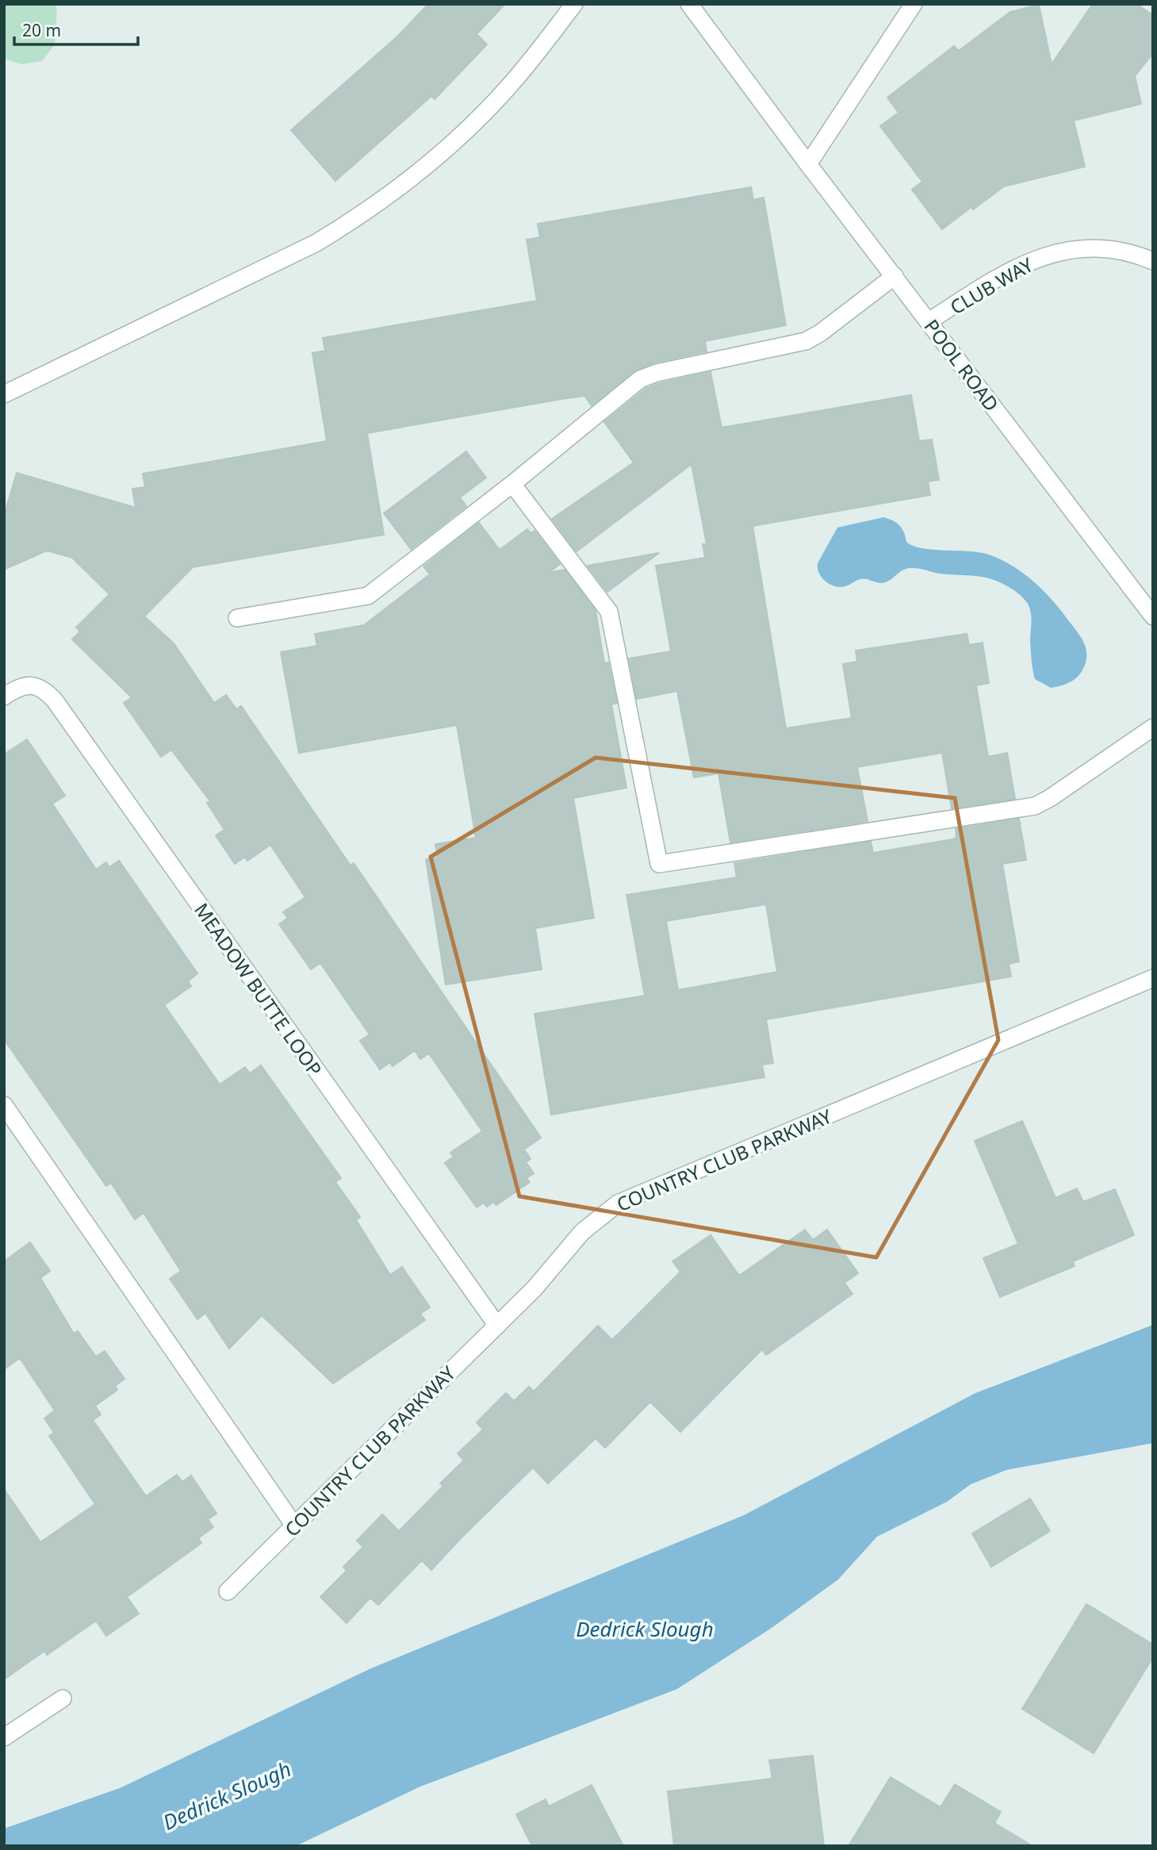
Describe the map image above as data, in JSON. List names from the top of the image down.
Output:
{
  "streets": {
    "street": [
      "CLUB WAY",
      "POOL ROAD",
      "MEADOW BUTTE LOOP",
      "COUNTRY CLUB PARKWAY"
    ]
  },
  "crossings": [
    ["CLUB WAY", "POOL ROAD"],
    ["MEADOW BUTTE LOOP", "COUNTRY CLUB PARKWAY"]
  ],
  "water": ["Dedrick Slough"],
  "scale_bar": "20 m"
}
